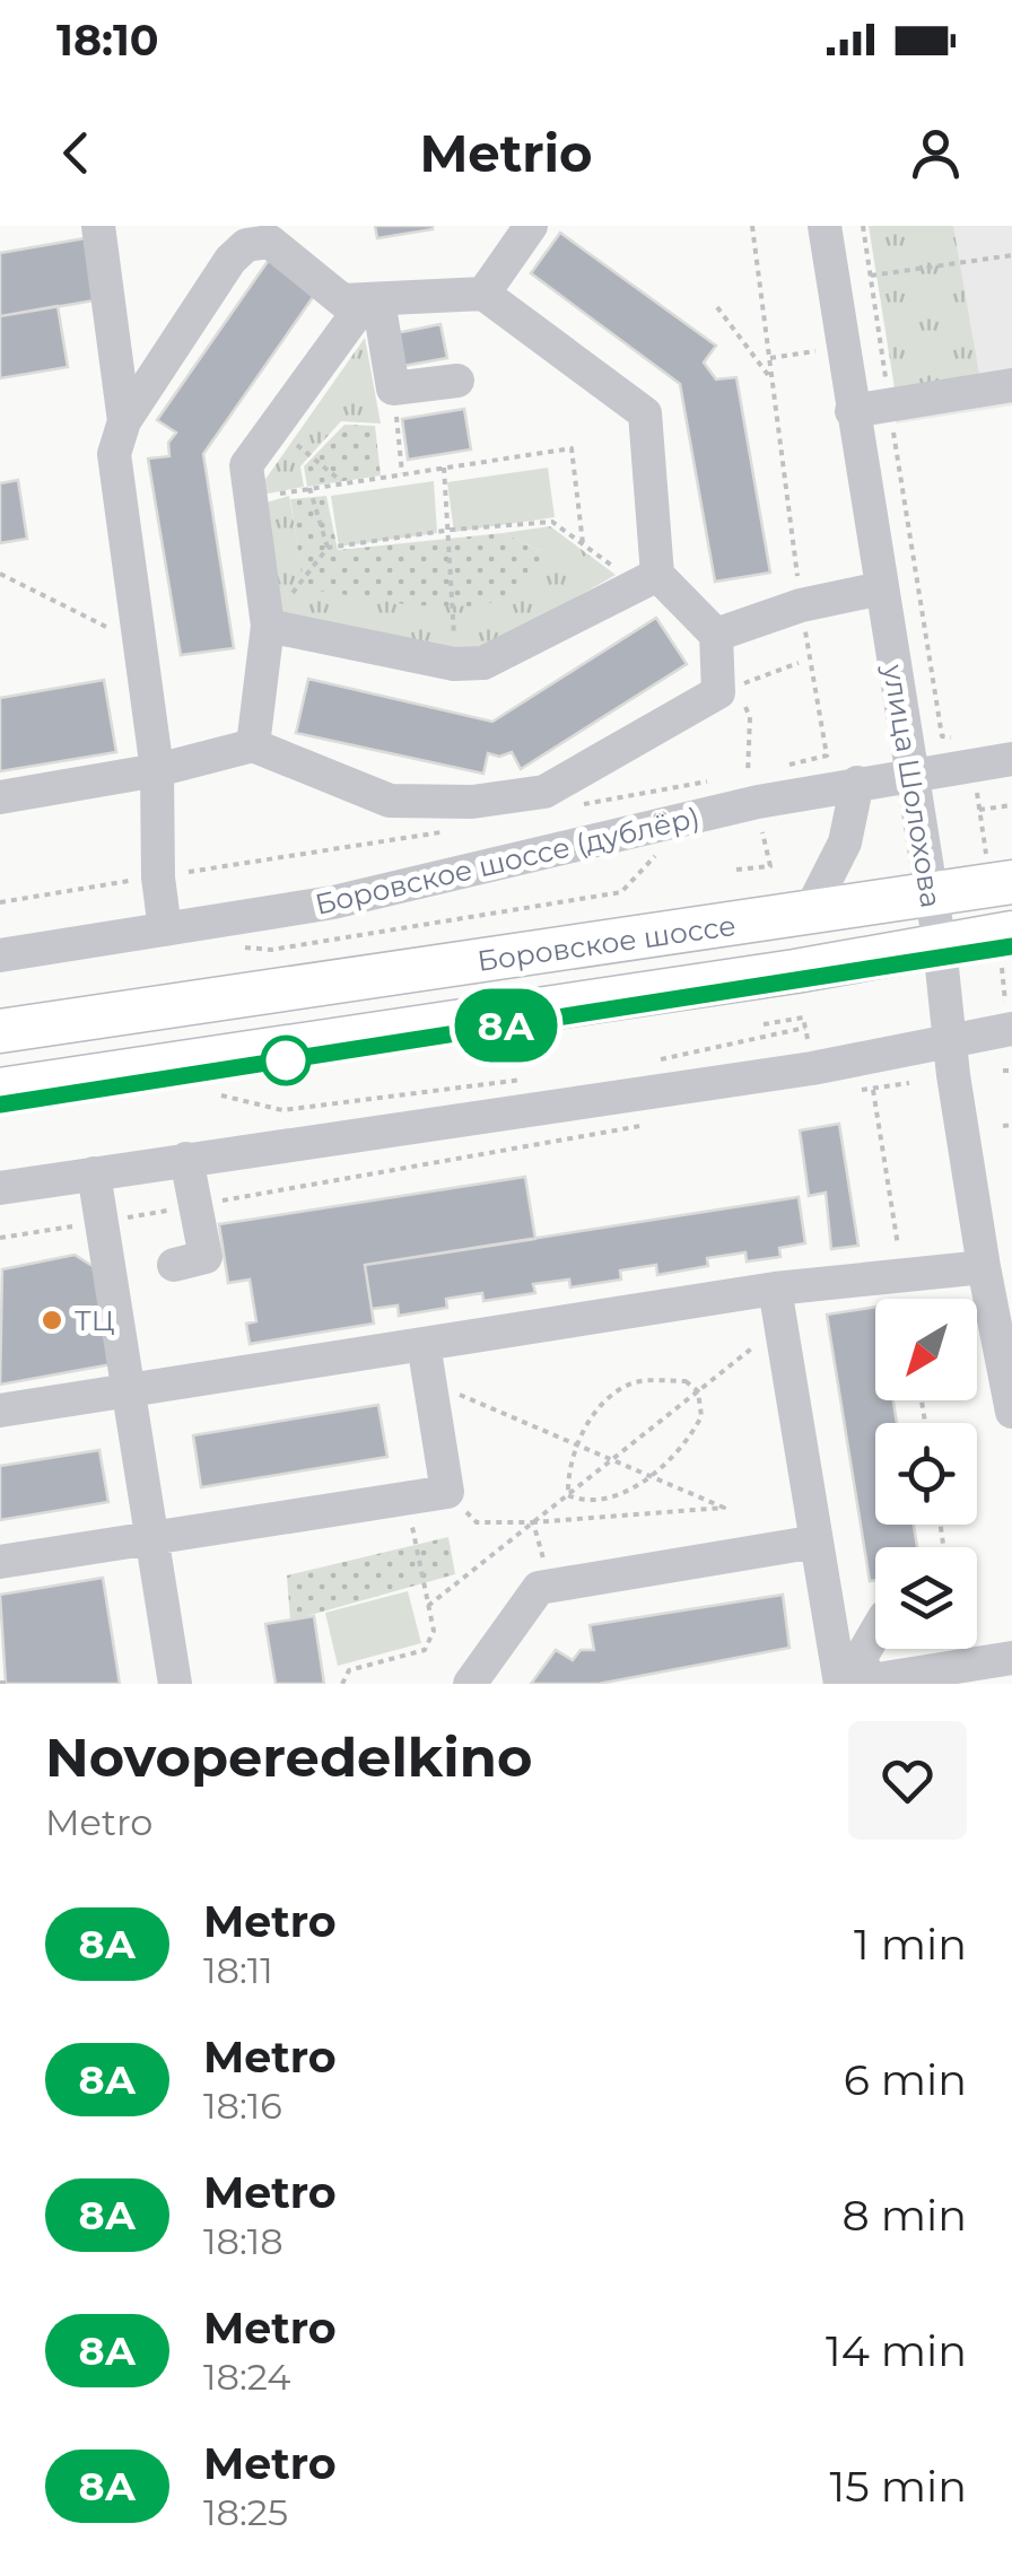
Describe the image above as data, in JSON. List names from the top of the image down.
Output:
{
  "streets": {
    "main road": ["Боровское шоссе"],
    "street": ["улица Шолохова", "Боровское шоссе (дублёр)"]
  },
  "crossings": [
    ["улица Шолохова", "Боровское шоссе (дублёр)"],
    ["улица Шолохова", "Боровское шоссе"]
  ],
  "places": ["ТЦ"],
  "lines": ["metro line 8А"],
  "north": "bottom left",
  "page": {
    "status": "18:10",
    "header": "Metrio",
    "on_map": "8А",
    "heading": ["Novoperedelkino", "Metro"],
    "list": [
      {
        "mark": "8А",
        "name": "Metro",
        "note": "18:11",
        "value": "1 min"
      },
      {
        "mark": "8А",
        "name": "Metro",
        "note": "18:16",
        "value": "6 min"
      },
      {
        "mark": "8А",
        "name": "Metro",
        "note": "18:18",
        "value": "8 min"
      },
      {
        "mark": "8А",
        "name": "Metro",
        "note": "18:24",
        "value": "14 min"
      },
      {
        "mark": "8А",
        "name": "Metro",
        "note": "18:25",
        "value": "15 min"
      }
    ]
  }
}
